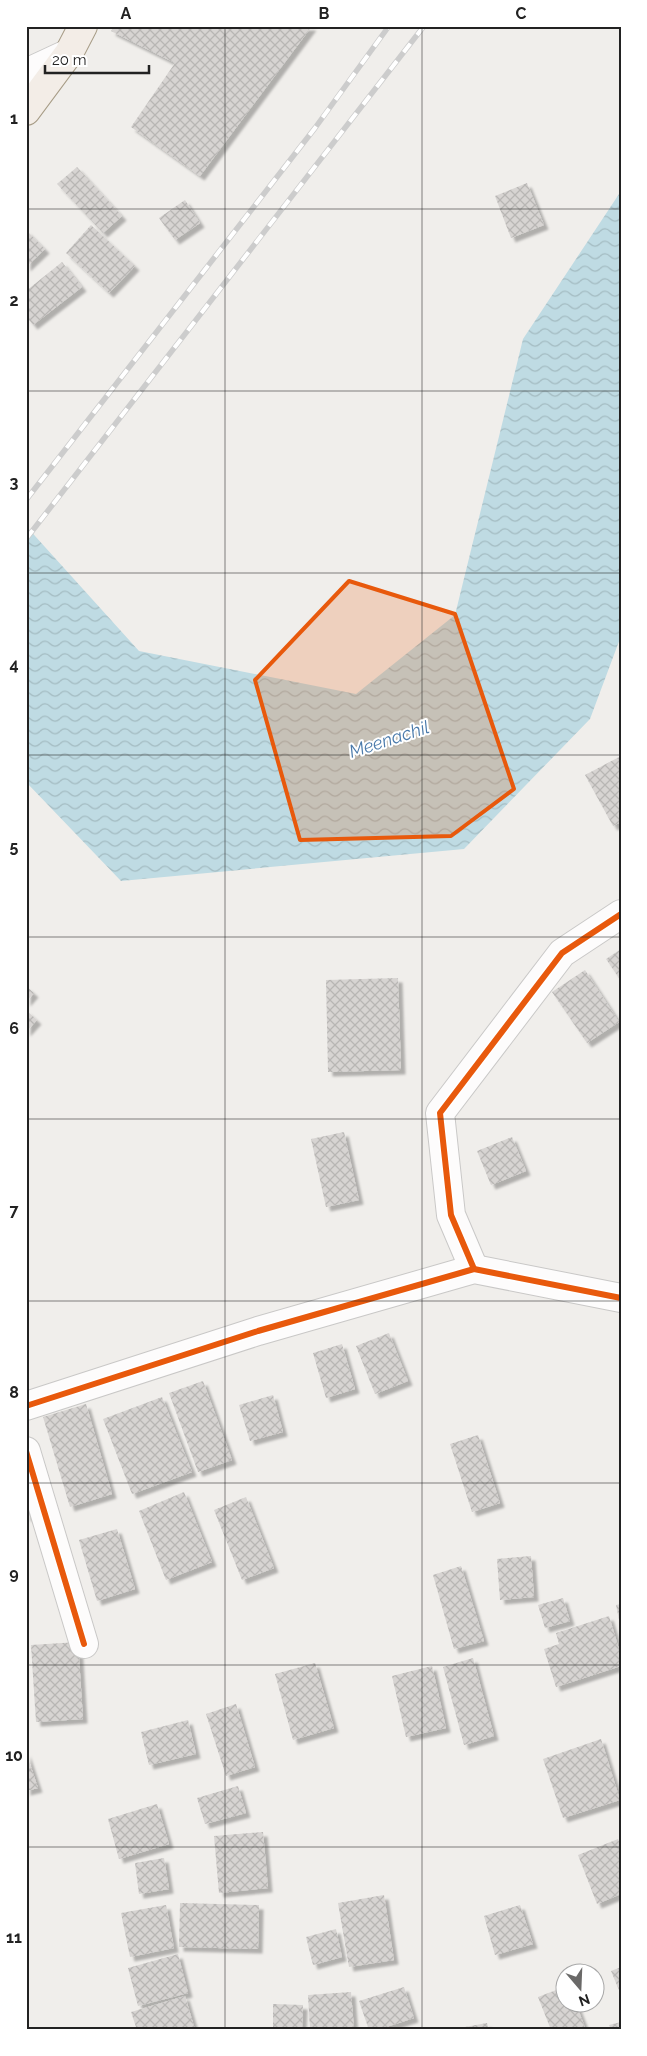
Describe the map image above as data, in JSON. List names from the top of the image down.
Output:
{
  "water": ["Meenachil"],
  "scale_bar": "20 m",
  "north": "bottom",
  "grid": {
    "columns": ["A", "B", "C"],
    "rows": [
      "1",
      "2",
      "3",
      "4",
      "5",
      "6",
      "7",
      "8",
      "9",
      "10",
      "11"
    ]
  }
}
